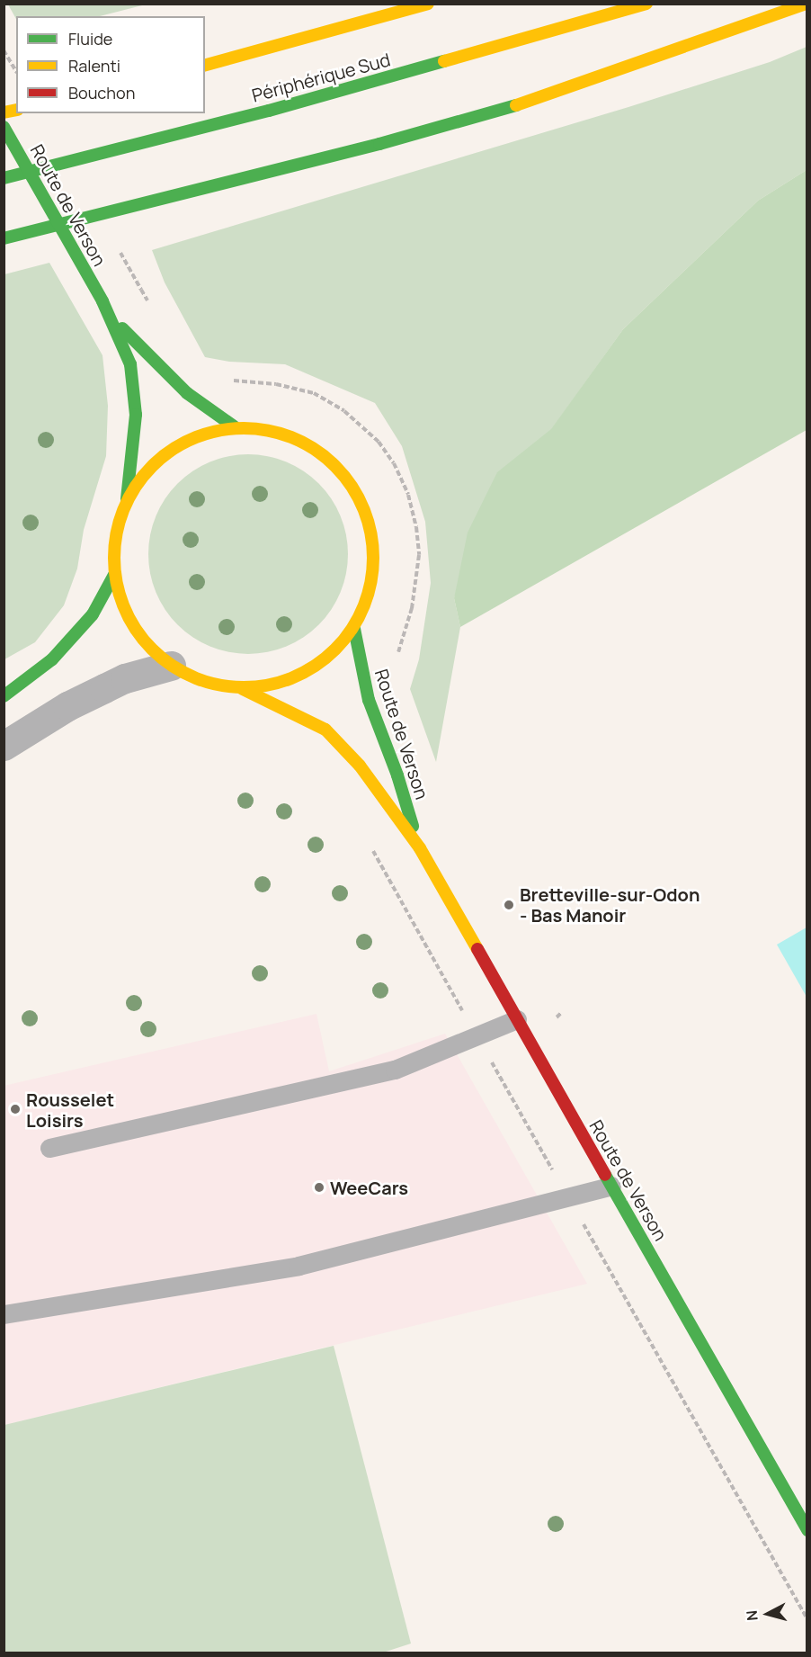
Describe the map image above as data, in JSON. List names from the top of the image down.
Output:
{
  "streets": {
    "main road": ["Périphérique Sud", "Route de Verson"]
  },
  "places": ["Bretteville-sur-Odon - Bas Manoir", "Rousselet Loisirs", "WeeCars"],
  "legend": ["Fluide", "Ralenti", "Bouchon"],
  "north": "left"
}
